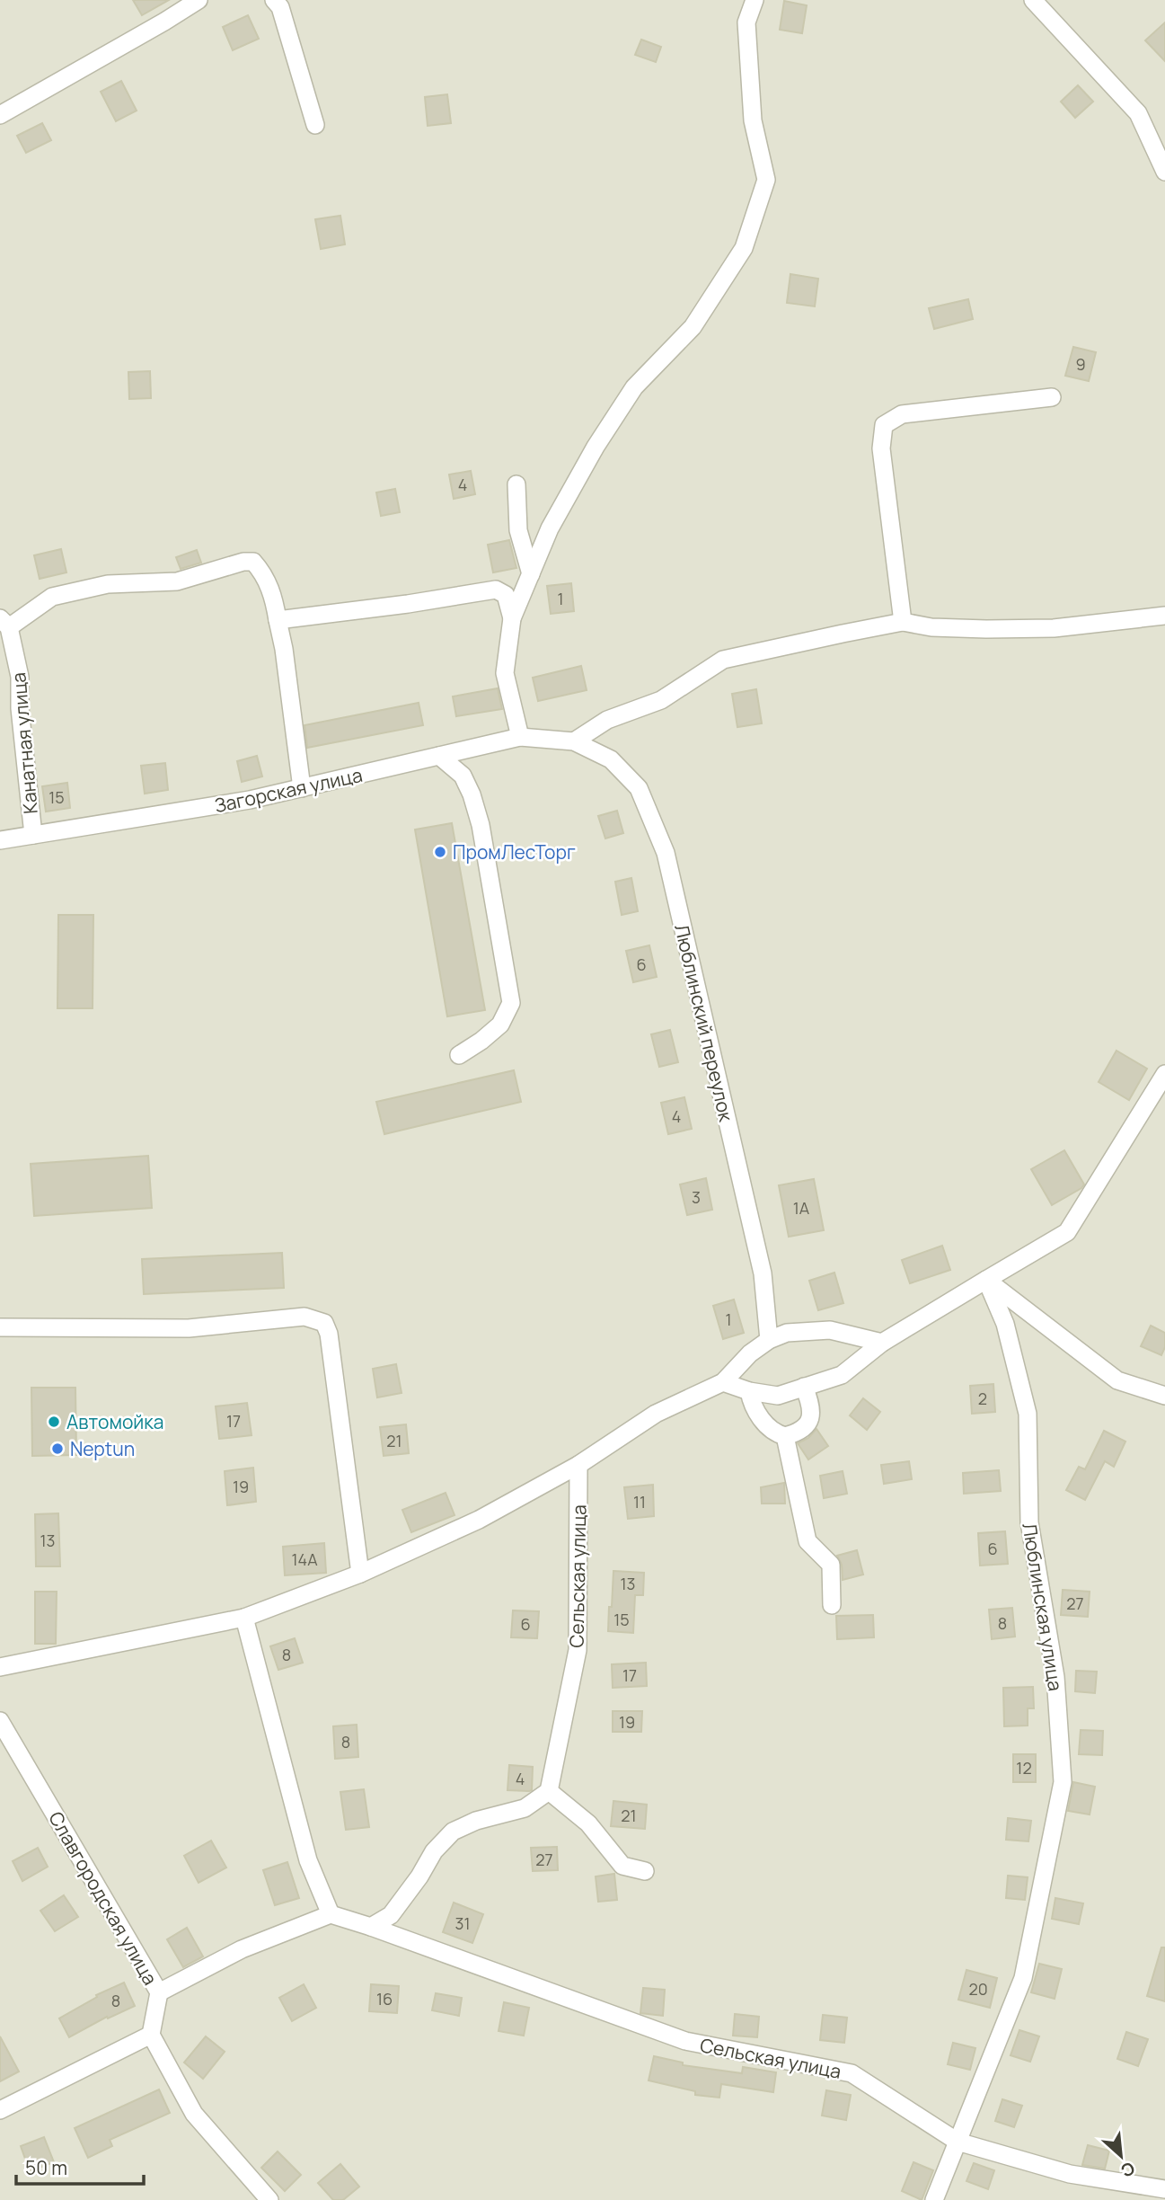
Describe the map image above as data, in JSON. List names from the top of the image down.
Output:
{
  "streets": {
    "street": [
      "Канатная улица",
      "Загорская улица",
      "Люблинский переулок",
      "Сельская улица",
      "Люблинская улица",
      "Славгородская улица"
    ]
  },
  "crossings": [
    ["Канатная улица", "Загорская улица"],
    ["Загорская улица", "Люблинский переулок"],
    ["Сельская улица", "Люблинская улица"]
  ],
  "places": ["ПромЛесТорг", "Автомойка", "Neptun"],
  "house_numbers": [
    "9",
    "4",
    "1",
    "15",
    "6",
    "4",
    "3",
    "1А",
    "1",
    "2",
    "17",
    "21",
    "19",
    "11",
    "13",
    "6",
    "14А",
    "13",
    "27",
    "15",
    "8",
    "6",
    "8",
    "17",
    "19",
    "8",
    "12",
    "4",
    "21",
    "27",
    "31",
    "20",
    "16",
    "8"
  ],
  "scale_bar": "50 m",
  "north": "bottom right"
}
